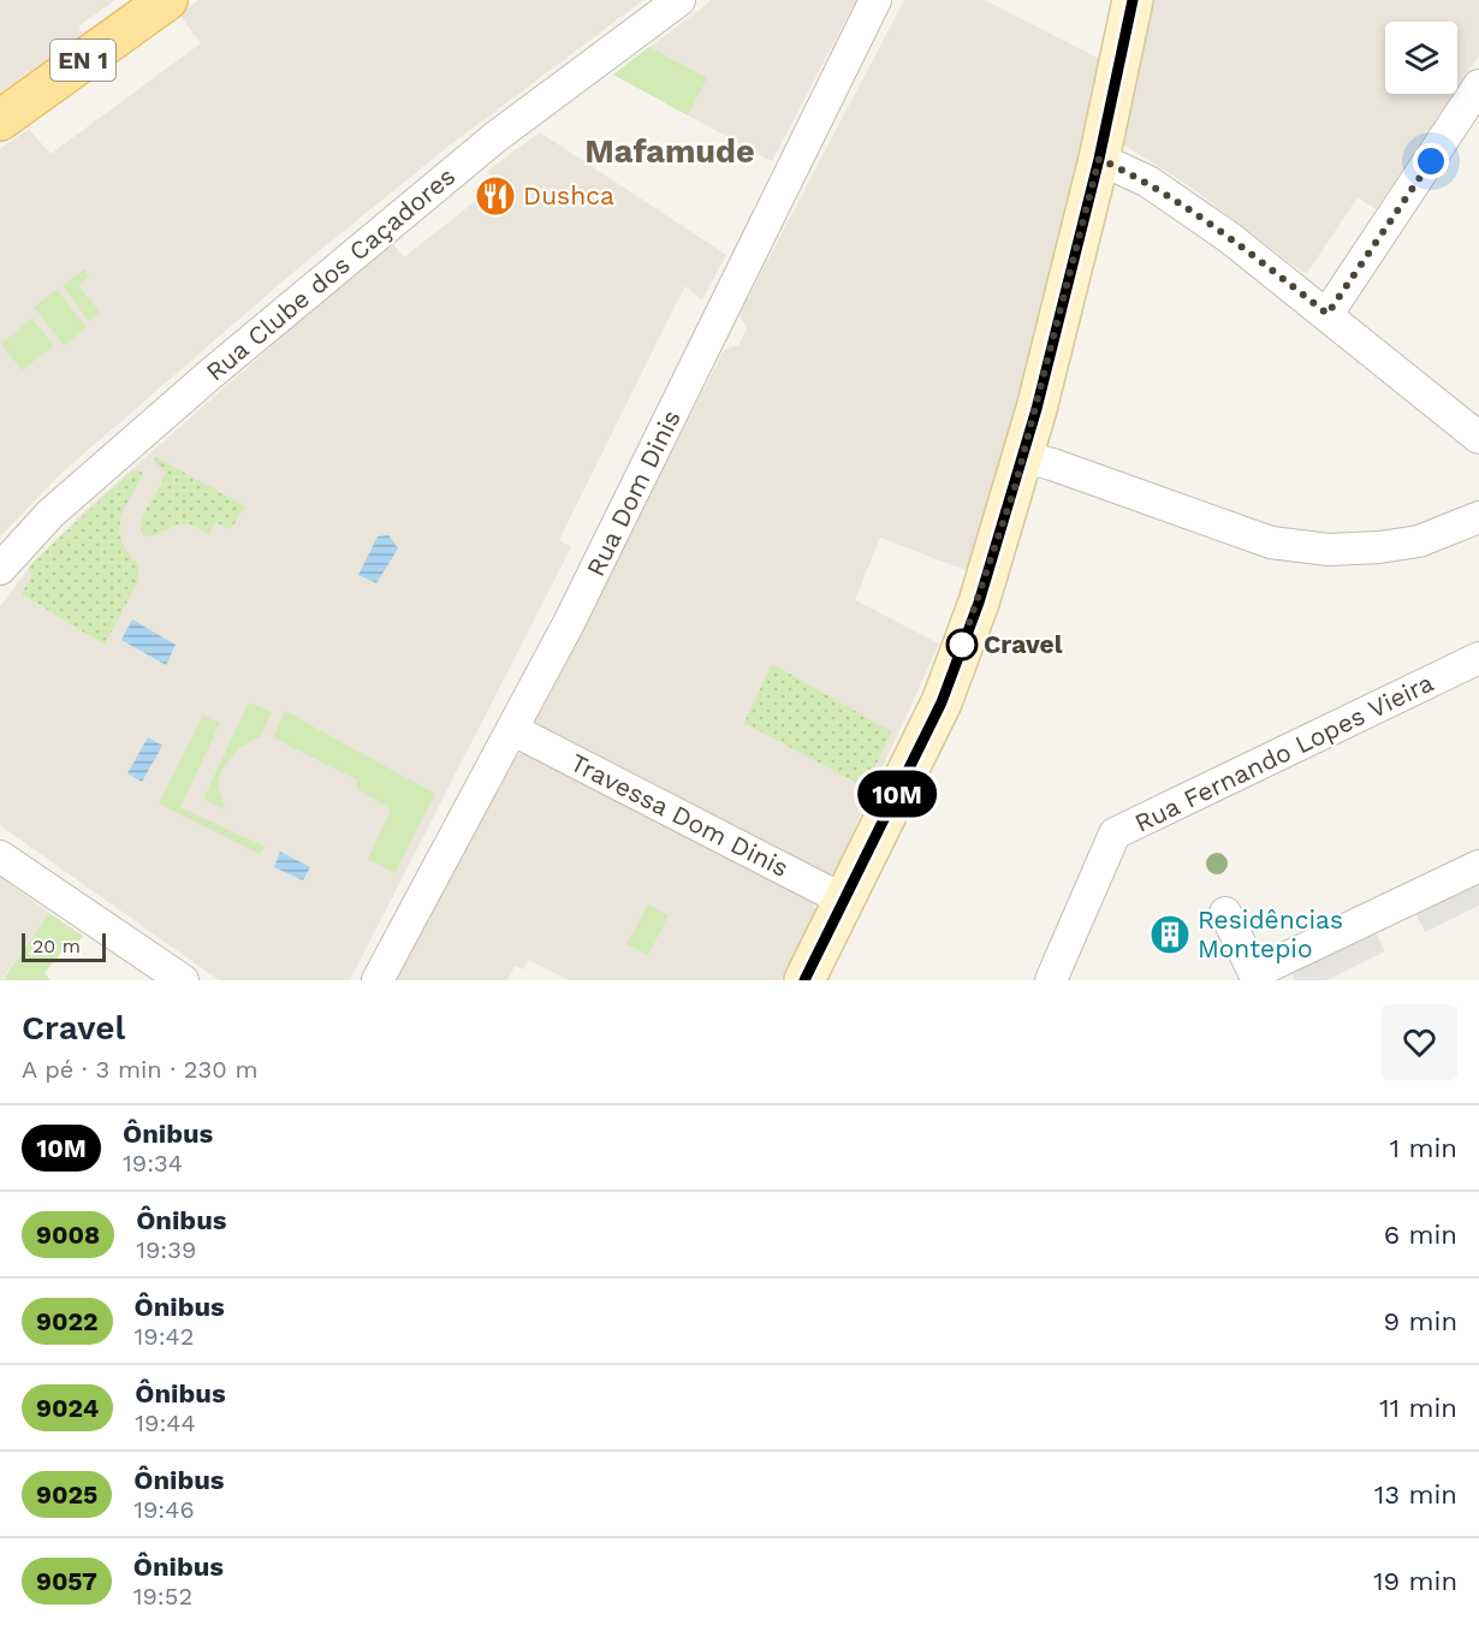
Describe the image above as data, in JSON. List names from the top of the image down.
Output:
{
  "streets": {
    "main road": ["EN 1"],
    "street": [
      "Rua Clube dos Caçadores",
      "Rua Dom Dinis",
      "Rua Fernando Lopes Vieira",
      "Travessa Dom Dinis"
    ]
  },
  "crossings": [
    ["Rua Dom Dinis", "Travessa Dom Dinis"]
  ],
  "districts": ["Mafamude"],
  "places": {
    "restaurant": ["Dushca"],
    "other": ["Cravel"],
    "building": ["Residências Montepio"]
  },
  "lines": ["bus line 10M"],
  "scale_bar": "20 m",
  "page": {
    "on_map": "10M",
    "scale": "20 m",
    "heading": ["Cravel", "A pé · 3 min · 230 m"],
    "list": [
      {
        "mark": "10M",
        "name": "Ônibus",
        "note": "19:34",
        "value": "1 min"
      },
      {
        "mark": "9008",
        "name": "Ônibus",
        "note": "19:39",
        "value": "6 min"
      },
      {
        "mark": "9022",
        "name": "Ônibus",
        "note": "19:42",
        "value": "9 min"
      },
      {
        "mark": "9024",
        "name": "Ônibus",
        "note": "19:44",
        "value": "11 min"
      },
      {
        "mark": "9025",
        "name": "Ônibus",
        "note": "19:46",
        "value": "13 min"
      },
      {
        "mark": "9057",
        "name": "Ônibus",
        "note": "19:52",
        "value": "19 min"
      }
    ]
  }
}
